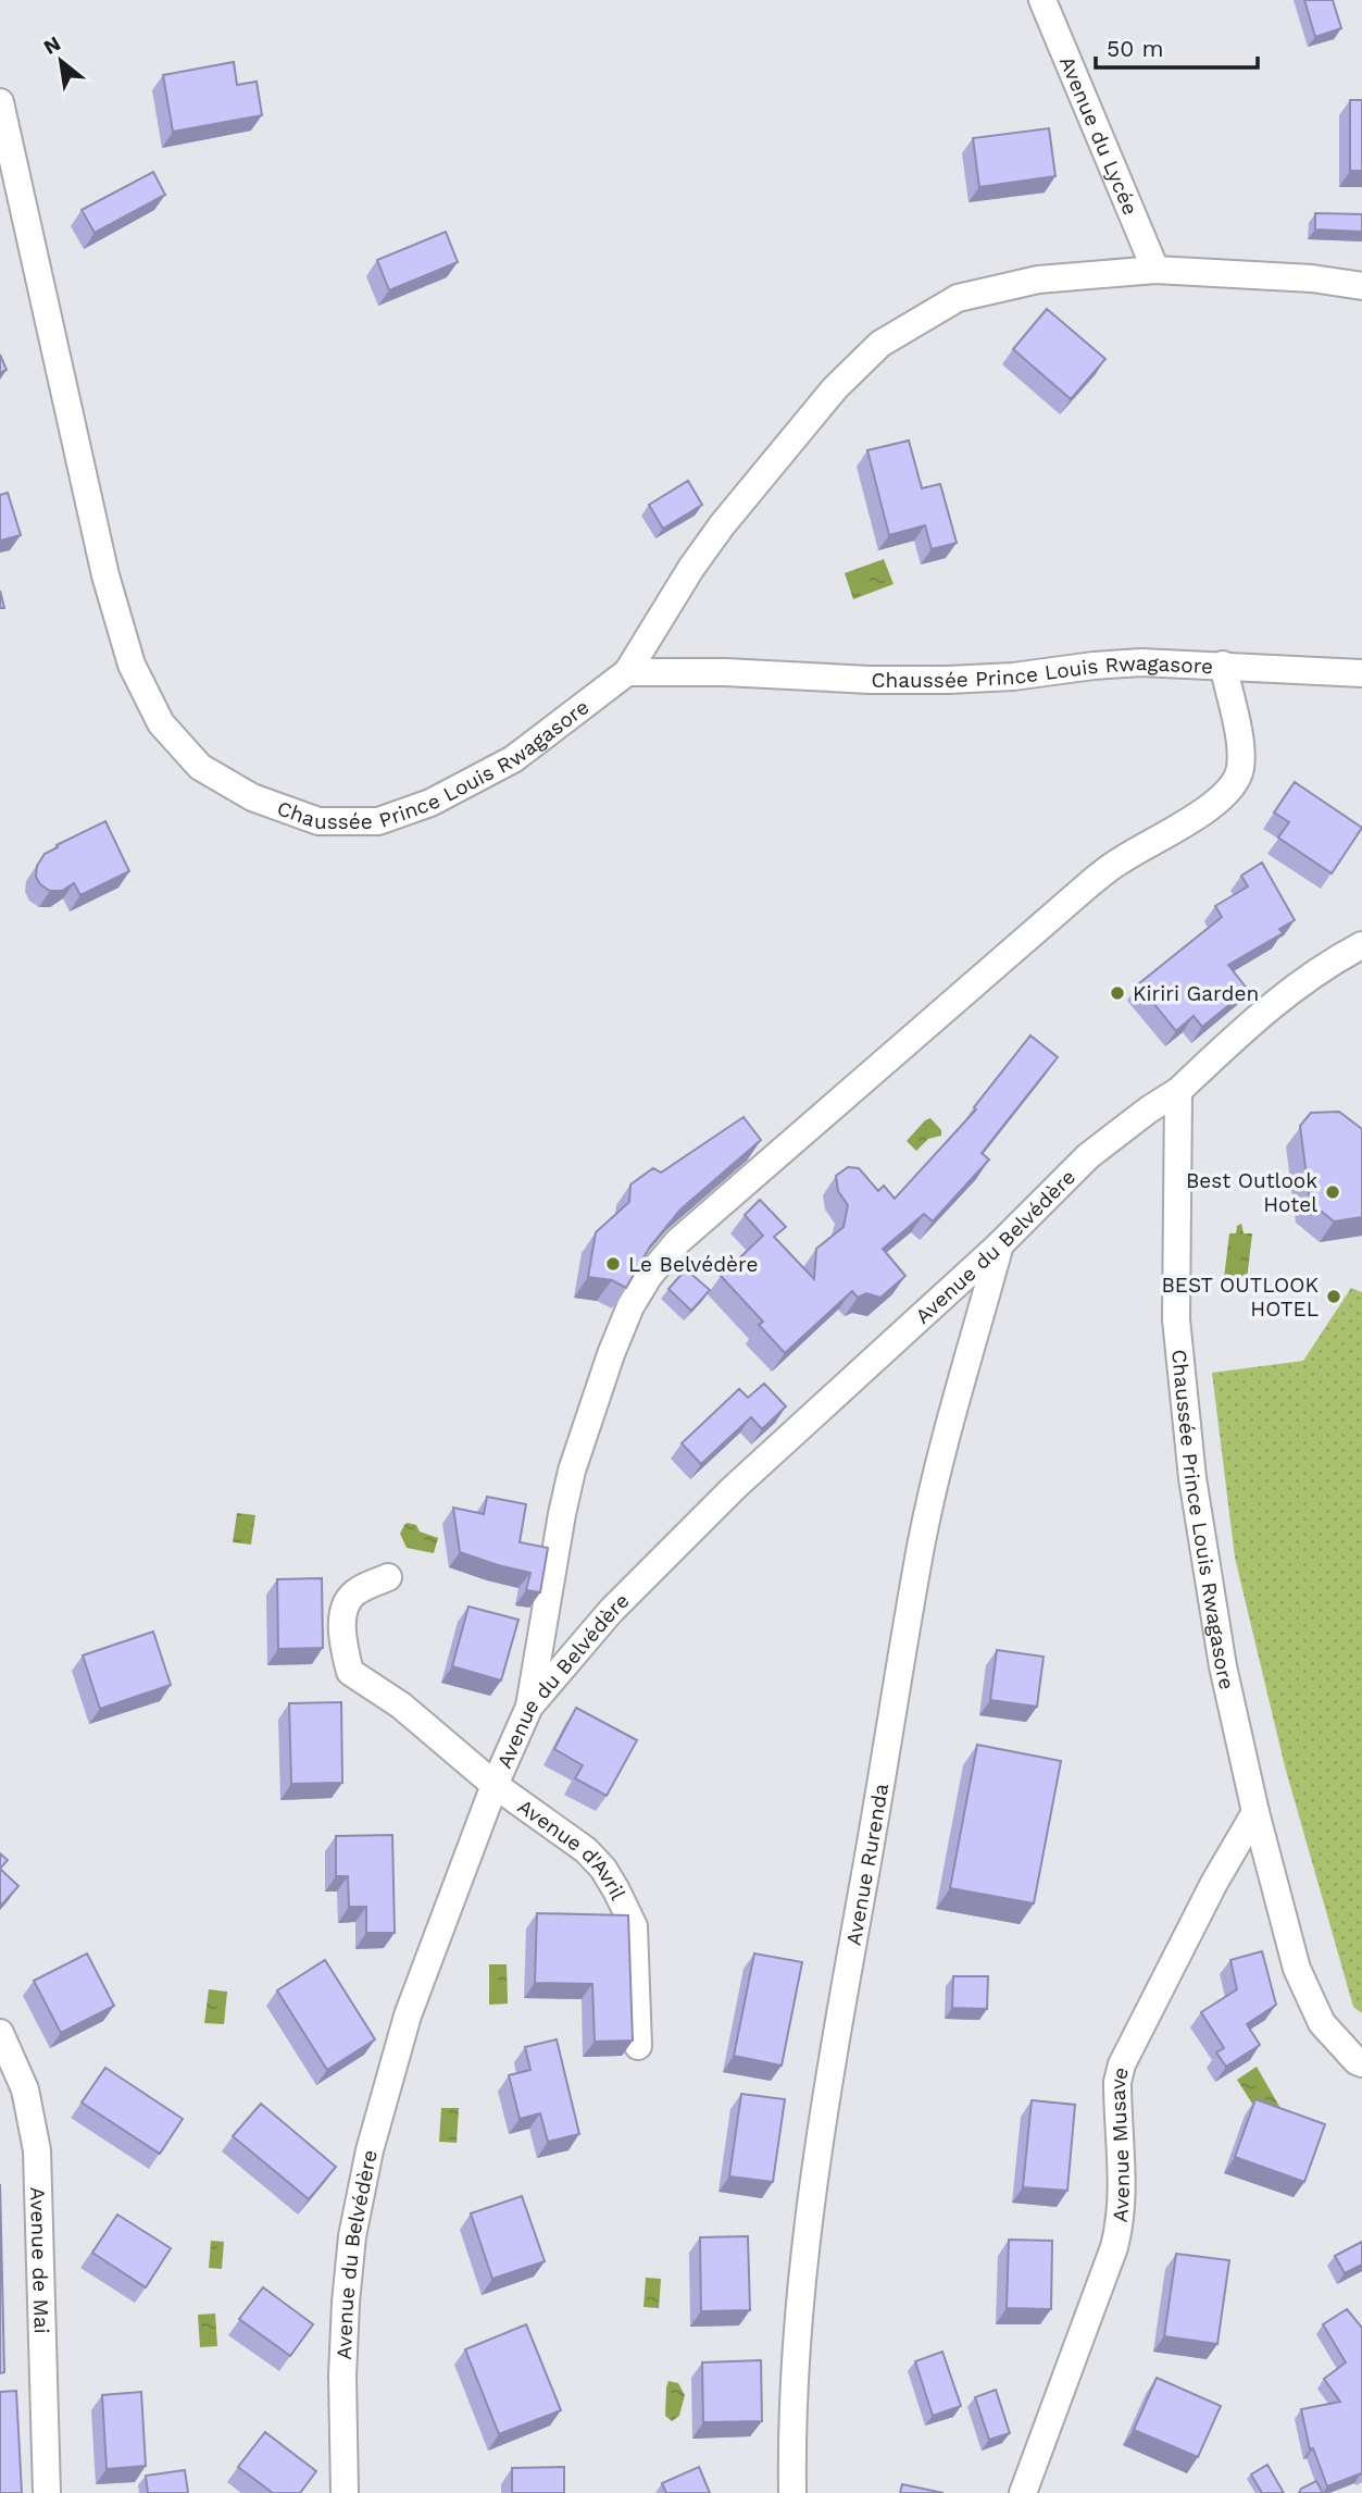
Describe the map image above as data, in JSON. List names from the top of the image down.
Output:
{
  "streets": {
    "street": [
      "Avenue du Lycée",
      "Chaussée Prince Louis Rwagasore",
      "Avenue du Belvédère",
      "Avenue d'Avril",
      "Avenue Rurenda",
      "Avenue Musave",
      "Avenue de Mai"
    ]
  },
  "crossings": [
    ["Chaussée Prince Louis Rwagasore", "Avenue du Belvédère"],
    ["Chaussée Prince Louis Rwagasore", "Avenue Musave"],
    ["Avenue du Belvédère", "Avenue d'Avril"],
    ["Avenue du Belvédère", "Avenue Rurenda"]
  ],
  "places": [
    "Kiriri Garden",
    "Best Outlook Hotel",
    "Le Belvédère",
    "BEST OUTLOOK HOTEL"
  ],
  "scale_bar": "50 m",
  "north": "top left"
}
